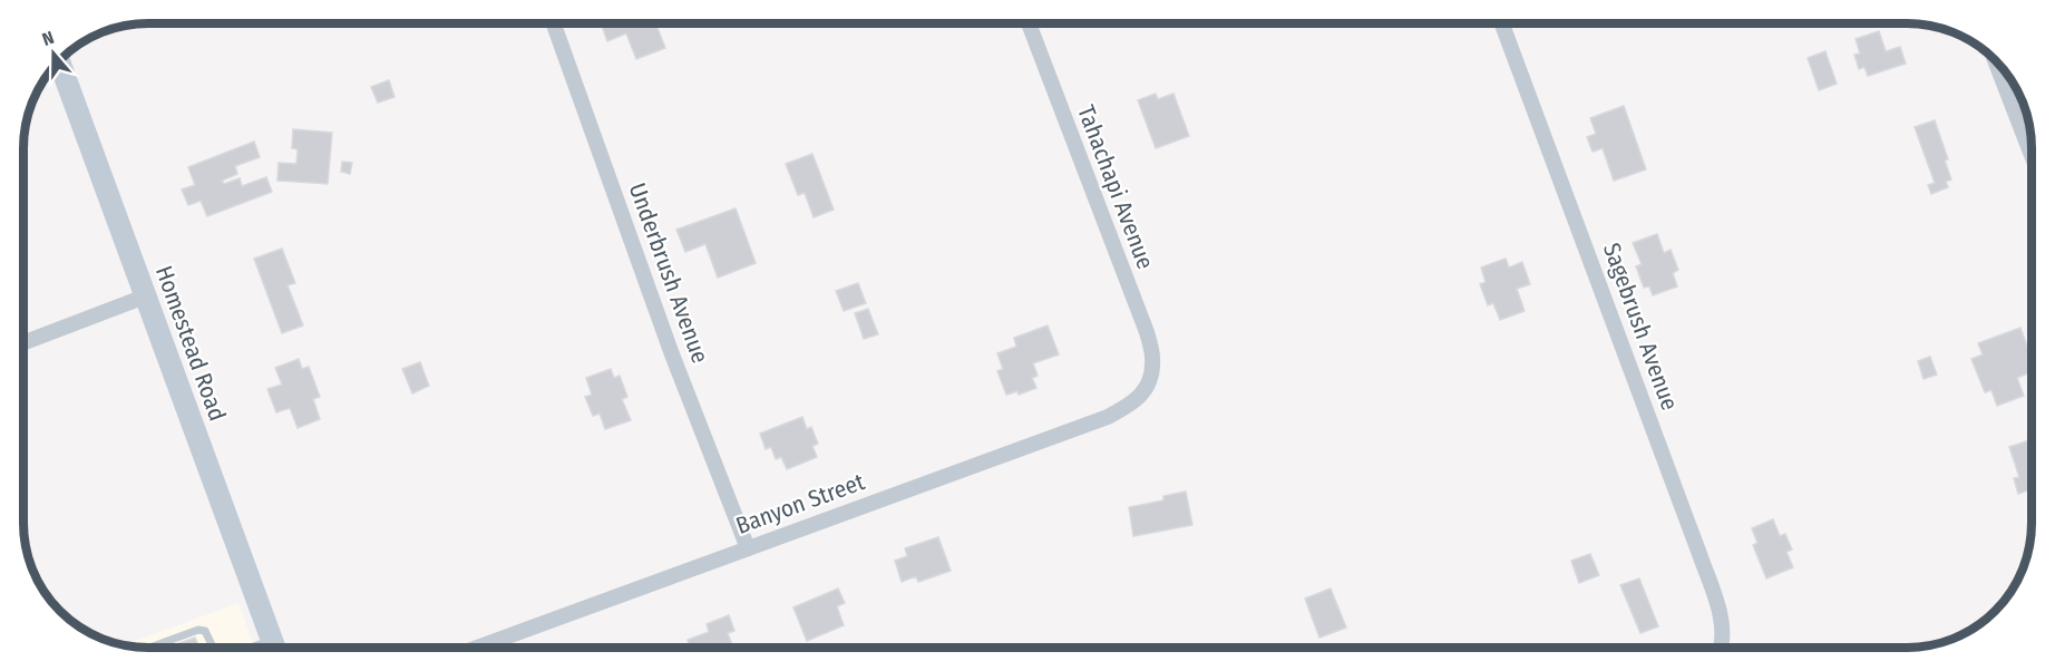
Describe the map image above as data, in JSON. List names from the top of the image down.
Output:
{
  "streets": {
    "main road": ["Homestead Road"],
    "street": [
      "Tahachapi Avenue",
      "Underbrush Avenue",
      "Sagebrush Avenue",
      "Banyon Street"
    ]
  },
  "crossings": [
    ["Tahachapi Avenue", "Banyon Street"],
    ["Underbrush Avenue", "Banyon Street"]
  ],
  "north": "top"
}
